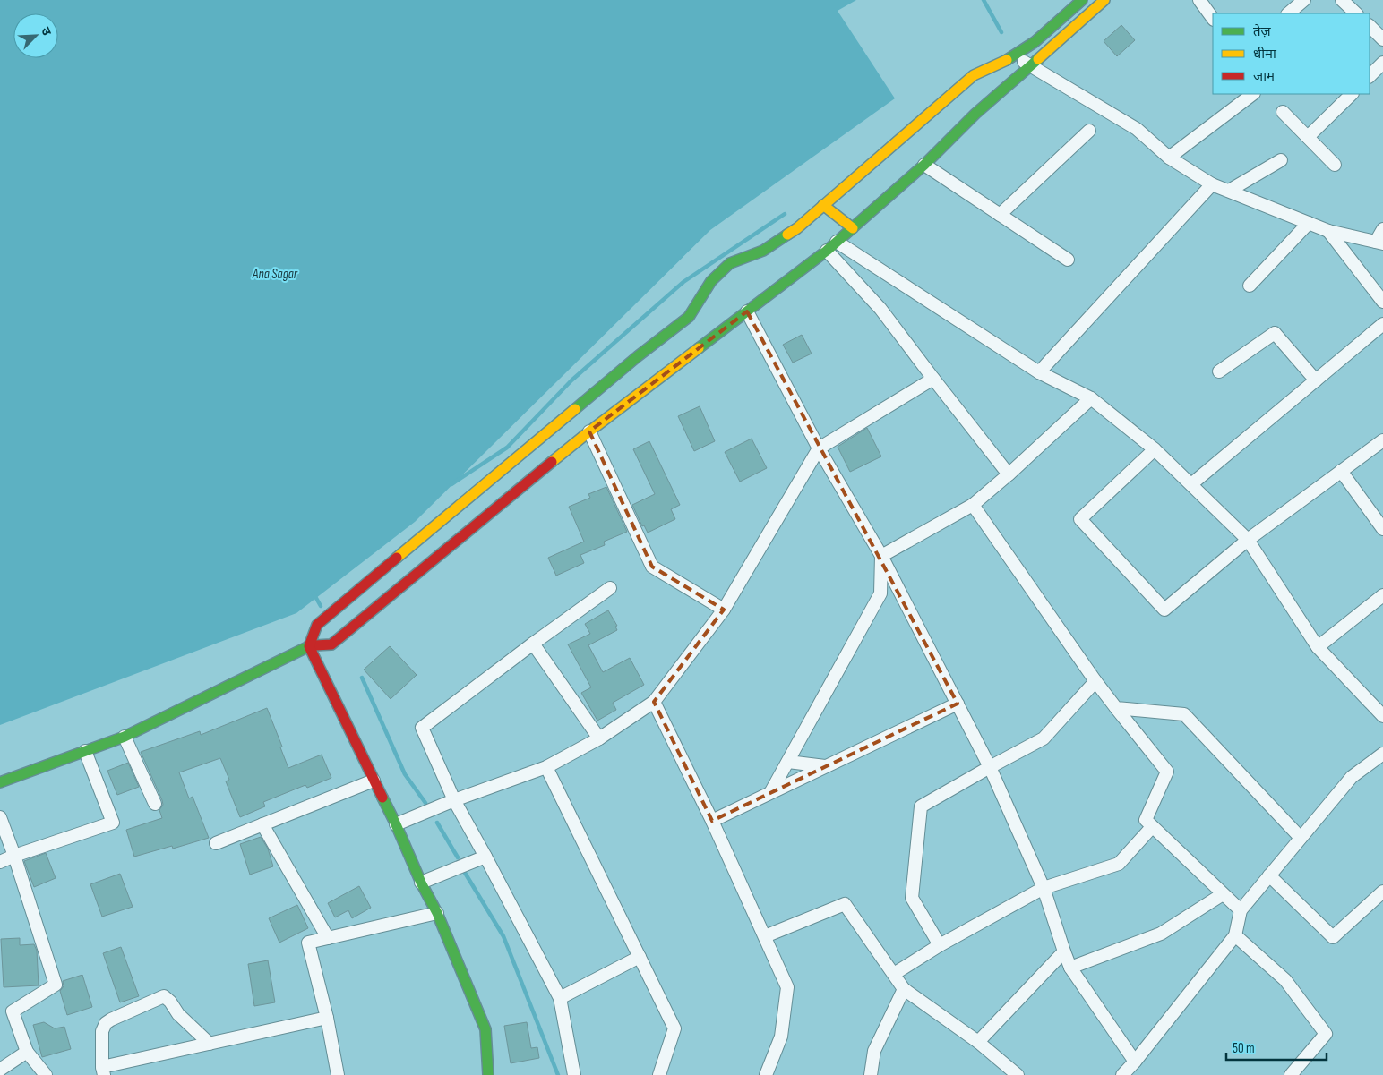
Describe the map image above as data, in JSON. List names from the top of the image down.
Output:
{
  "water": ["Ana Sagar"],
  "legend": ["तेज़", "धीमा", "जाम"],
  "scale_bar": "50 m",
  "north": "top right"
}
